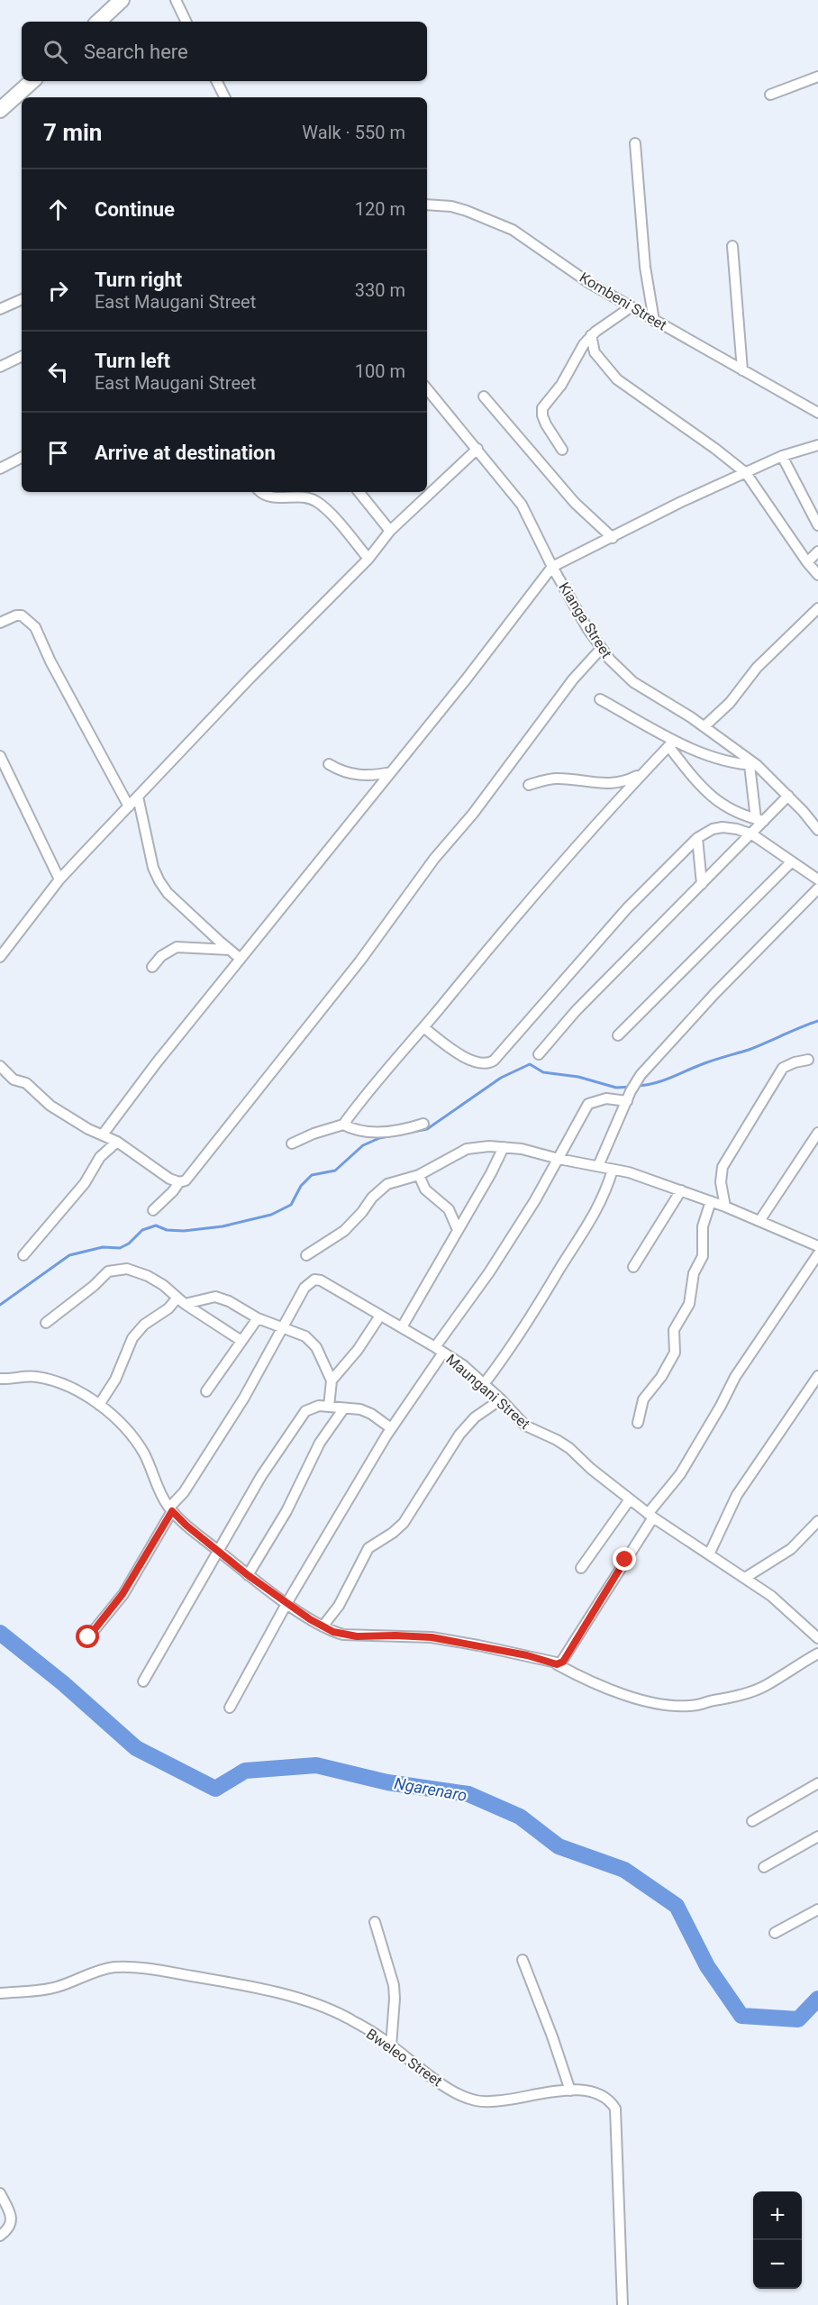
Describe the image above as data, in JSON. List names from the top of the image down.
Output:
{
  "streets": {
    "street": [
      "Kombeni Street",
      "Kianga Street",
      "Maungani Street",
      "Bweleo Street"
    ]
  },
  "water": ["Ngarenaro"],
  "page": {
    "search": "Search here",
    "heading": ["7 min", "Walk · 550 m"],
    "list": [
      ["Continue", "120 m"],
      ["Turn right", "East Maugani Street", "330 m"],
      ["Turn left", "East Maugani Street", "100 m"],
      "Arrive at destination"
    ],
    "map_buttons": ["+", "−"]
  }
}
